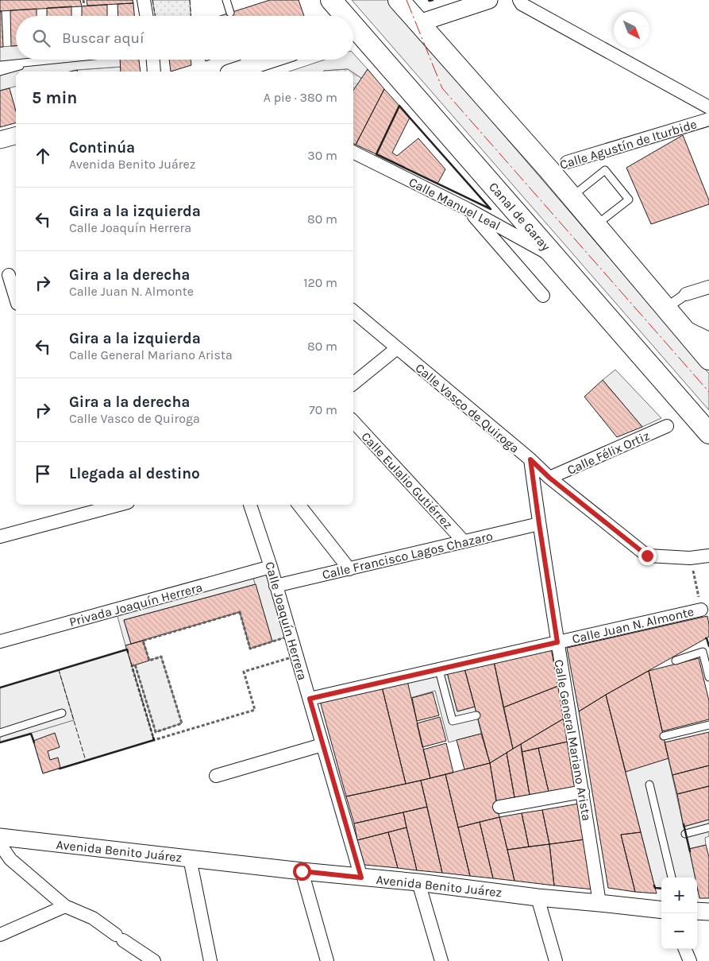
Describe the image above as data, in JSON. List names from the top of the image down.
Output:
{
  "streets": {
    "main road": ["Canal de Garay"],
    "street": [
      "Calle Agustín de Iturbide",
      "Calle Manuel Leal",
      "Calle Vasco de Quiroga",
      "Calle Félix Ortiz",
      "Calle Eulalio Gutiérrez",
      "Calle Francisco Lagos Chazaro",
      "Privada Joaquín Herrera",
      "Calle Joaquín Herrera",
      "Calle Juan N. Almonte",
      "Calle General Mariano Arista",
      "Avenida Benito Juárez"
    ]
  },
  "crossings": [
    ["Calle Manuel Leal", "Canal de Garay"],
    ["Calle Vasco de Quiroga", "Calle Félix Ortiz"],
    ["Calle Vasco de Quiroga", "Calle General Mariano Arista"],
    ["Calle Eulalio Gutiérrez", "Calle Francisco Lagos Chazaro"],
    ["Calle Francisco Lagos Chazaro", "Calle Joaquín Herrera"],
    ["Calle Francisco Lagos Chazaro", "Calle General Mariano Arista"],
    ["Privada Joaquín Herrera", "Calle Joaquín Herrera"],
    ["Calle Joaquín Herrera", "Calle Juan N. Almonte"],
    ["Calle Joaquín Herrera", "Avenida Benito Juárez"],
    ["Calle Juan N. Almonte", "Calle General Mariano Arista"],
    ["Calle General Mariano Arista", "Avenida Benito Juárez"]
  ],
  "north": "bottom right",
  "page": {
    "search": "Buscar aquí",
    "heading": ["5 min", "A pie · 380 m"],
    "list": [
      ["Continúa", "Avenida Benito Juárez", "30 m"],
      ["Gira a la izquierda", "Calle Joaquín Herrera", "80 m"],
      ["Gira a la derecha", "Calle Juan N. Almonte", "120 m"],
      ["Gira a la izquierda", "Calle General Mariano Arista", "80 m"],
      ["Gira a la derecha", "Calle Vasco de Quiroga", "70 m"],
      "Llegada al destino"
    ],
    "map_buttons": ["+", "−"]
  }
}
